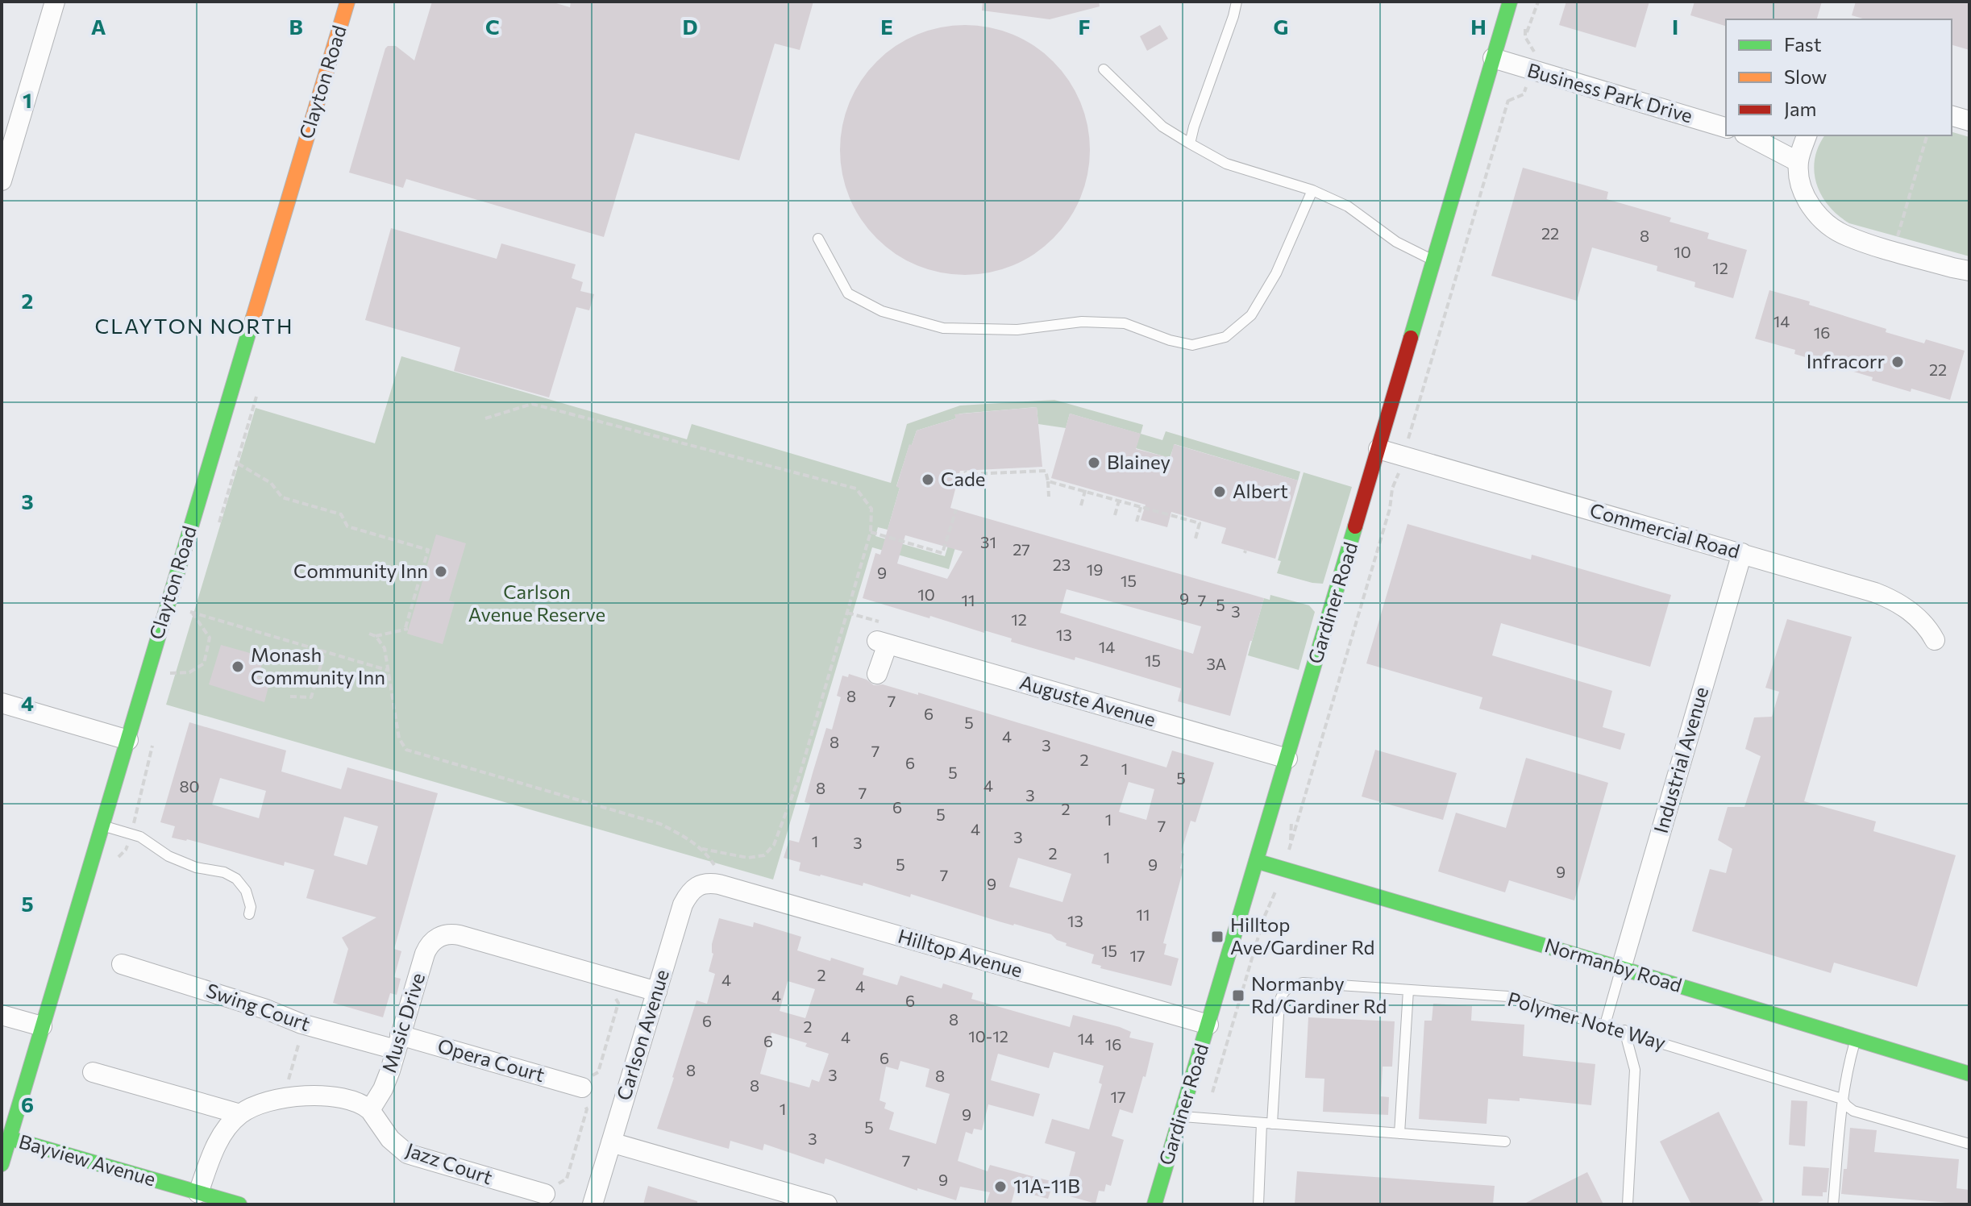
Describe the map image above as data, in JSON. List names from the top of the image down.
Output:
{
  "streets": {
    "street": [
      "Clayton Road",
      "Business Park Drive",
      "Commercial Road",
      "Gardiner Road",
      "Auguste Avenue",
      "Industrial Avenue",
      "Hilltop Avenue",
      "Normanby Road",
      "Swing Court",
      "Music Drive",
      "Carlson Avenue",
      "Opera Court",
      "Bayview Avenue",
      "Jazz Court"
    ],
    "lane": ["Polymer Note Way"]
  },
  "crossings": [
    ["Clayton Road", "Bayview Avenue"],
    ["Business Park Drive", "Gardiner Road"],
    ["Commercial Road", "Gardiner Road"],
    ["Commercial Road", "Industrial Avenue"],
    ["Gardiner Road", "Auguste Avenue"],
    ["Gardiner Road", "Hilltop Avenue"],
    ["Gardiner Road", "Normanby Road"],
    ["Industrial Avenue", "Normanby Road"],
    ["Hilltop Avenue", "Carlson Avenue"],
    ["Swing Court", "Music Drive"],
    ["Swing Court", "Opera Court"],
    ["Music Drive", "Carlson Avenue"],
    ["Music Drive", "Opera Court"],
    ["Music Drive", "Jazz Court"]
  ],
  "districts": ["CLAYTON NORTH"],
  "parks": ["Carlson Avenue Reserve"],
  "places": {
    "other": [
      "Infracorr",
      "Blainey",
      "Cade",
      "Albert",
      "Community Inn",
      "Monash Community Inn",
      "11A-11B"
    ],
    "transit": ["Hilltop Ave/Gardiner Rd", "Normanby Rd/Gardiner Rd"]
  },
  "house_numbers": [
    "22",
    "8",
    "10",
    "12",
    "14",
    "16",
    "22",
    "31",
    "27",
    "23",
    "19",
    "9",
    "15",
    "10",
    "9",
    "11",
    "7",
    "5",
    "3",
    "12",
    "13",
    "14",
    "15",
    "3A",
    "8",
    "7",
    "6",
    "5",
    "4",
    "8",
    "3",
    "7",
    "2",
    "6",
    "1",
    "5",
    "5",
    "4",
    "80",
    "8",
    "7",
    "3",
    "6",
    "2",
    "5",
    "1",
    "7",
    "4",
    "3",
    "1",
    "3",
    "2",
    "1",
    "5",
    "9",
    "9",
    "7",
    "9",
    "11",
    "13",
    "15",
    "17",
    "2",
    "4",
    "4",
    "4",
    "6",
    "8",
    "6",
    "2",
    "10-12",
    "4",
    "14",
    "6",
    "16",
    "6",
    "8",
    "3",
    "8",
    "8",
    "17",
    "1",
    "9",
    "5",
    "3",
    "7",
    "9"
  ],
  "legend": ["Fast", "Slow", "Jam"],
  "grid": {
    "columns": [
      "A",
      "B",
      "C",
      "D",
      "E",
      "F",
      "G",
      "H",
      "I"
    ],
    "rows": [
      "1",
      "2",
      "3",
      "4",
      "5",
      "6"
    ]
  }
}
